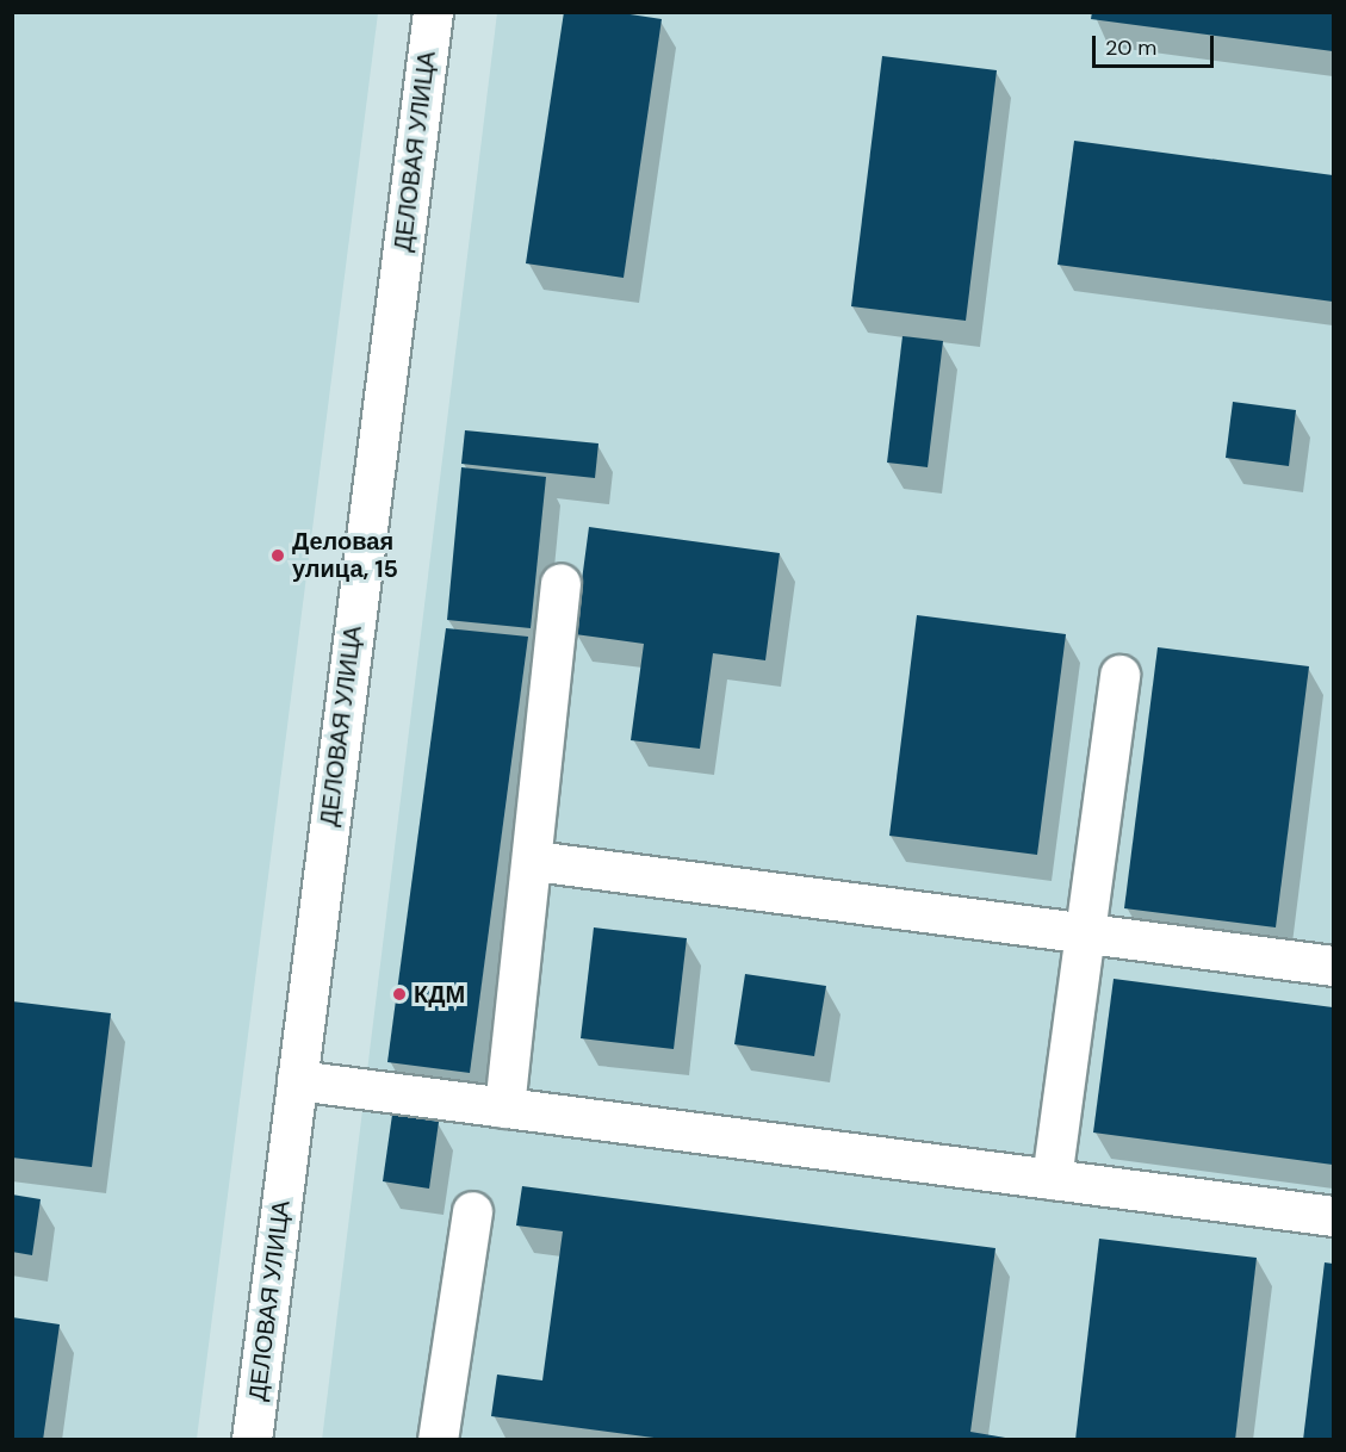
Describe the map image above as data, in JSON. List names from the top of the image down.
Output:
{
  "streets": {
    "street": ["ДЕЛОВАЯ УЛИЦА"]
  },
  "places": ["Деловая улица, 15", "КДМ"],
  "scale_bar": "20 m"
}
